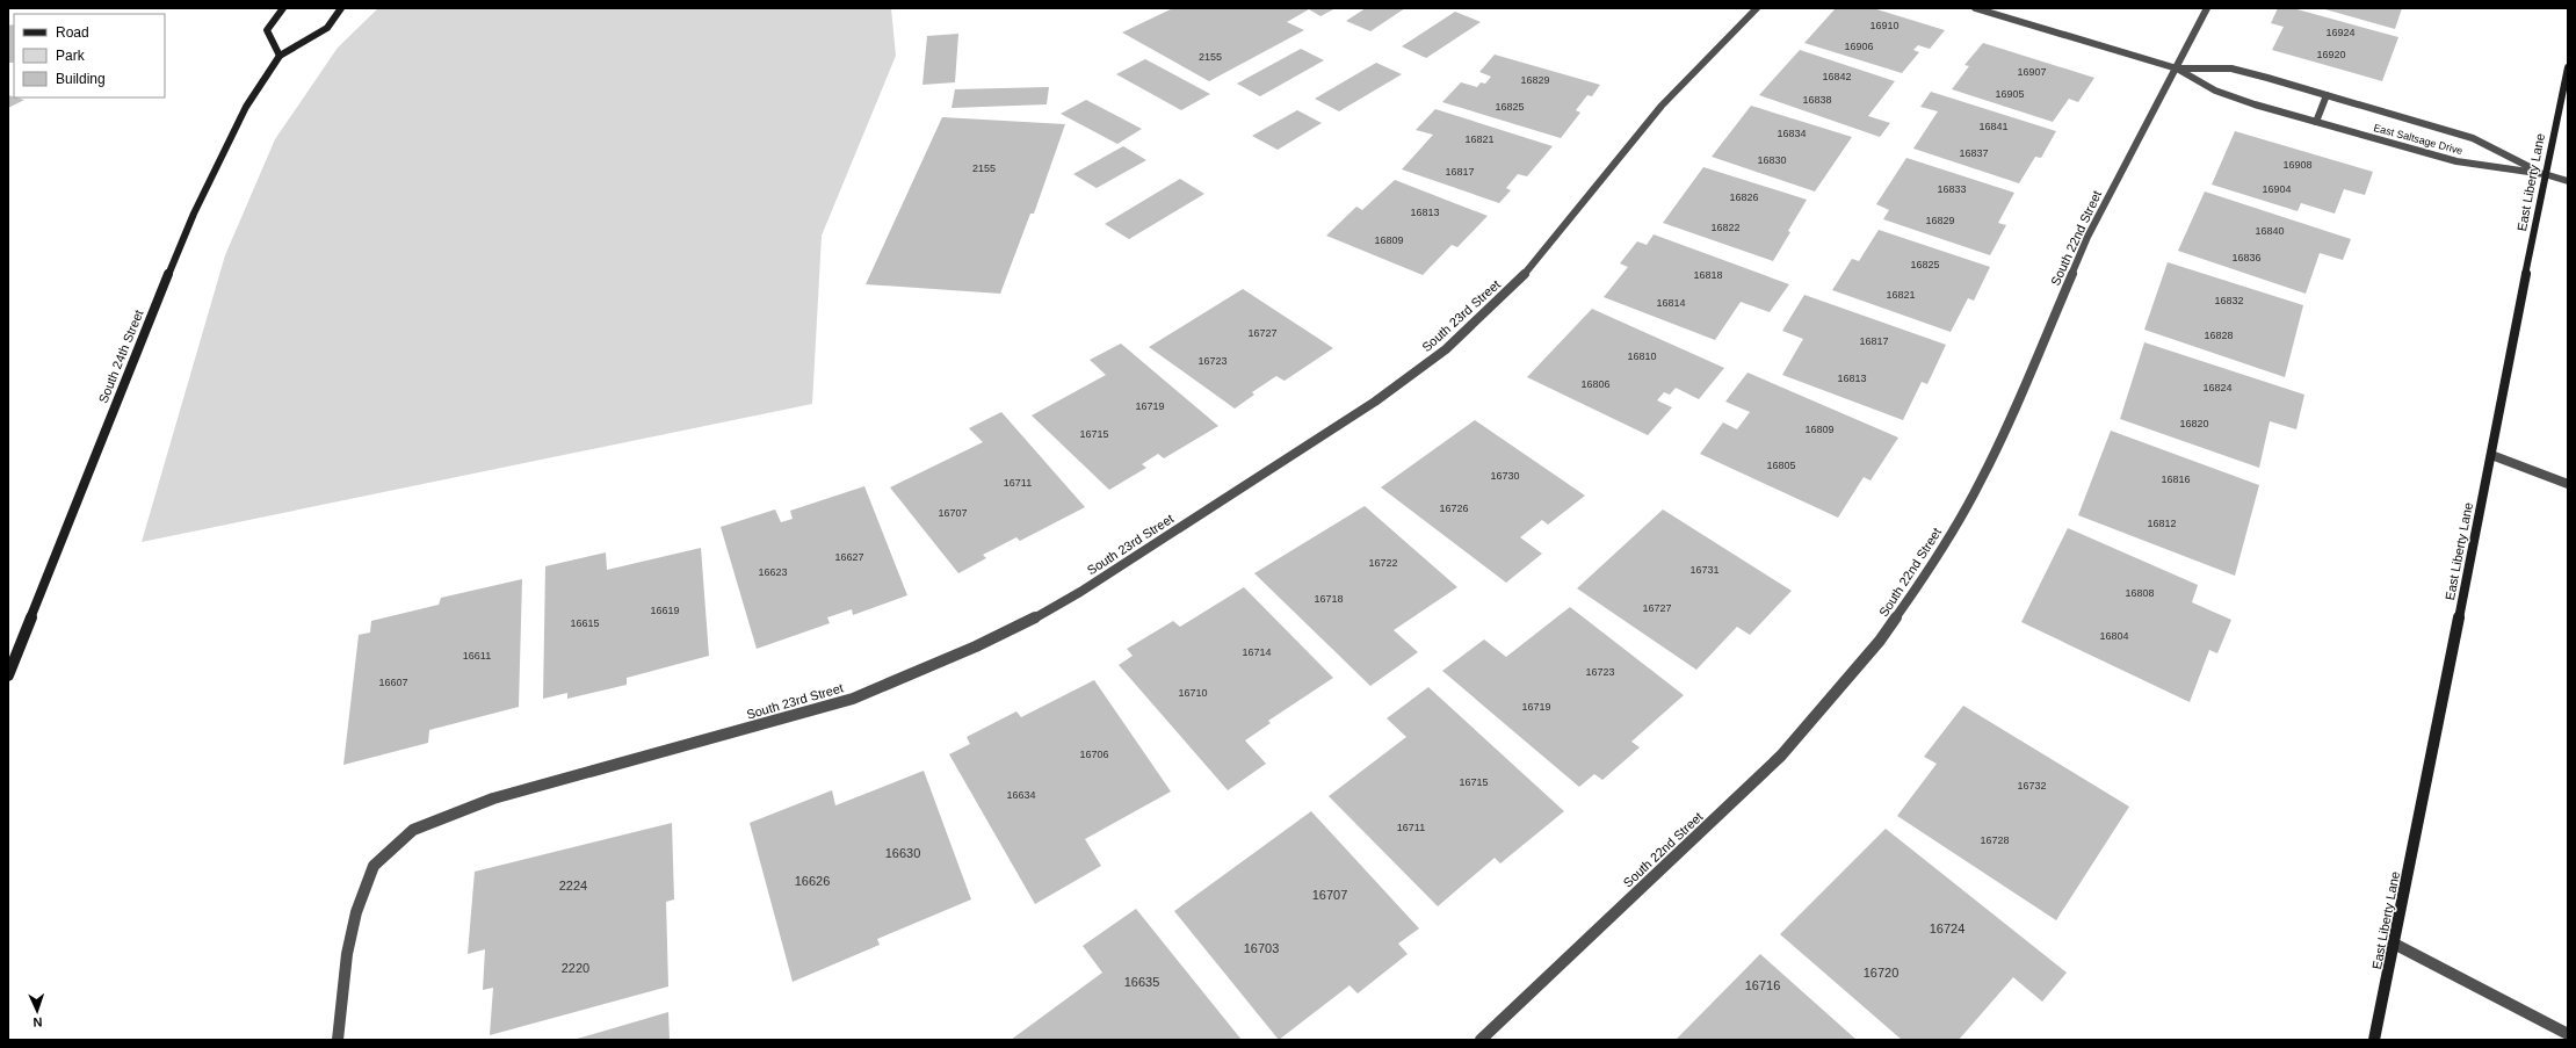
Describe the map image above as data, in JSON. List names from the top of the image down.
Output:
{
  "streets": {
    "street": [
      "East Saltsage Drive",
      "East Liberty Lane",
      "South 22nd Street",
      "South 23rd Street",
      "South 24th Street"
    ]
  },
  "crossings": [
    ["East Saltsage Drive", "East Liberty Lane"],
    ["East Saltsage Drive", "South 22nd Street"]
  ],
  "house_numbers": [
    "16910",
    "16924",
    "16906",
    "16920",
    "2155",
    "16907",
    "16842",
    "16829",
    "16905",
    "16838",
    "16825",
    "16841",
    "16834",
    "16821",
    "16837",
    "16830",
    "16908",
    "2155",
    "16817",
    "16833",
    "16904",
    "16826",
    "16813",
    "16829",
    "16822",
    "16840",
    "16809",
    "16836",
    "16825",
    "16818",
    "16821",
    "16832",
    "16814",
    "16727",
    "16828",
    "16817",
    "16810",
    "16723",
    "16813",
    "16806",
    "16824",
    "16719",
    "16820",
    "16809",
    "16715",
    "16805",
    "16730",
    "16816",
    "16711",
    "16726",
    "16707",
    "16812",
    "16627",
    "16722",
    "16731",
    "16623",
    "16808",
    "16718",
    "16727",
    "16619",
    "16615",
    "16804",
    "16714",
    "16611",
    "16723",
    "16607",
    "16710",
    "16719",
    "16706",
    "16715",
    "16732",
    "16634",
    "16711",
    "16728",
    "16630",
    "16626",
    "2224",
    "16707",
    "16724",
    "16703",
    "2220",
    "16720",
    "16635",
    "16716"
  ],
  "legend": ["Road", "Park", "Building"],
  "north": "bottom"
}
